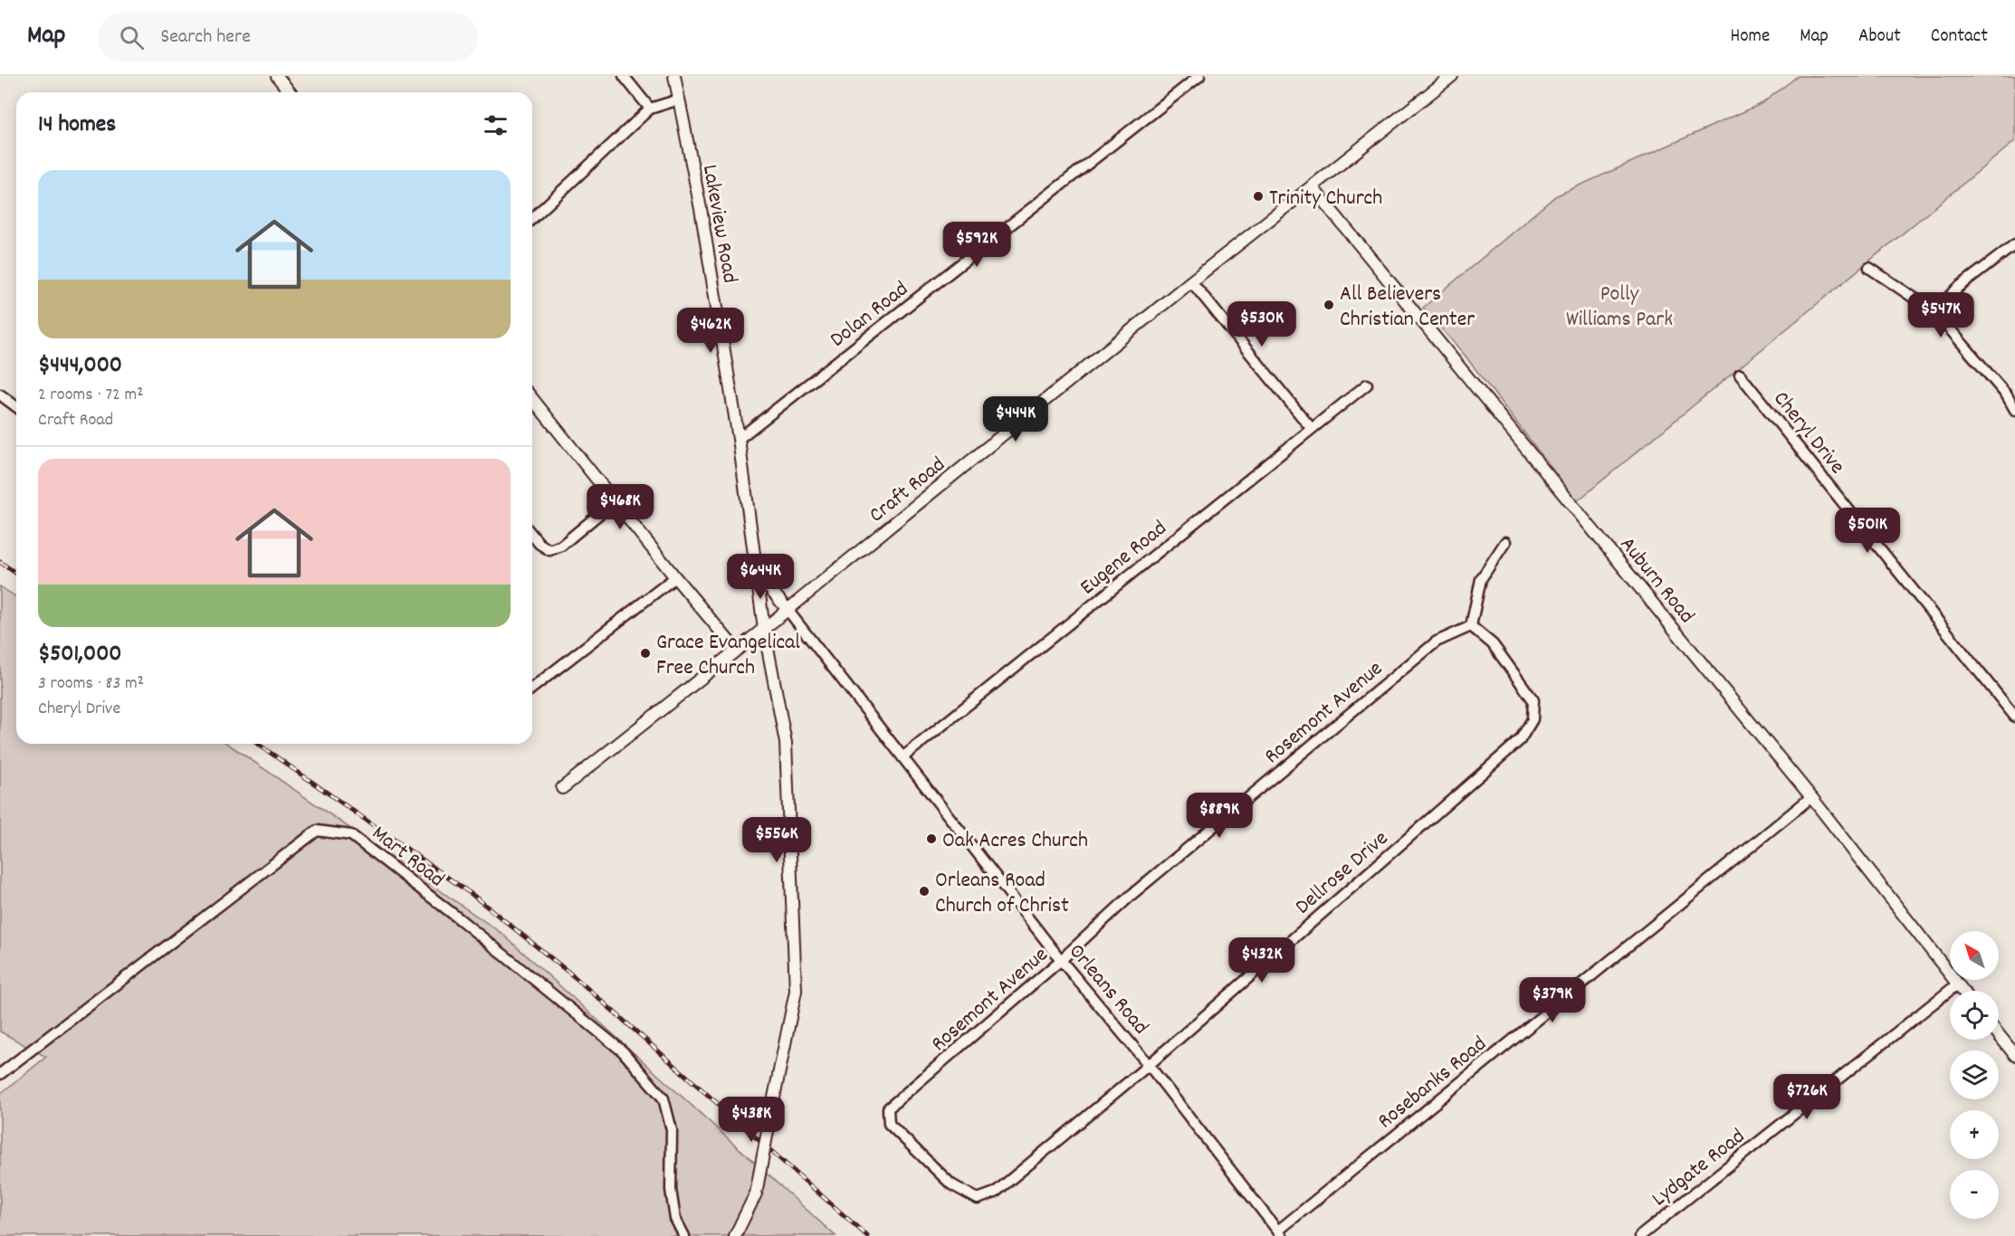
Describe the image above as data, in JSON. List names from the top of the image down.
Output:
{
  "streets": {
    "street": [
      "Lakeview Road",
      "Dolan Road",
      "Cheryl Drive",
      "Craft Road",
      "Eugene Road",
      "Auburn Road",
      "Rosemont Avenue",
      "Mart Road",
      "Dellrose Drive",
      "Orleans Road",
      "Rosebanks Road",
      "Lydgate Road"
    ]
  },
  "crossings": [
    ["Lakeview Road", "Dolan Road"],
    ["Lakeview Road", "Craft Road"],
    ["Lakeview Road", "Orleans Road"],
    ["Craft Road", "Auburn Road"],
    ["Craft Road", "Orleans Road"],
    ["Eugene Road", "Orleans Road"],
    ["Auburn Road", "Rosebanks Road"],
    ["Auburn Road", "Lydgate Road"],
    ["Rosemont Avenue", "Dellrose Drive"],
    ["Rosemont Avenue", "Orleans Road"],
    ["Dellrose Drive", "Orleans Road"],
    ["Orleans Road", "Rosebanks Road"]
  ],
  "parks": ["Polly Williams Park"],
  "places": [
    "Trinity Church",
    "All Believers Christian Center",
    "Grace Evangelical Free Church",
    "Oak Acres Church",
    "Orleans Road Church of Christ"
  ],
  "north": "top left",
  "page": {
    "header": "Map",
    "search": "Search here",
    "nav": [
      "Home",
      "Map",
      "About",
      "Contact"
    ],
    "heading": "14 homes",
    "list": [
      {
        "name": "$444,000",
        "note": "2 rooms · 72 m² · Craft Road"
      },
      {
        "name": "$501,000",
        "note": "3 rooms · 83 m² · Cheryl Drive"
      }
    ],
    "price": [
      "$592K",
      "$547K",
      "$530K",
      "$462K",
      "$444K",
      "$468K",
      "$501K",
      "$644K",
      "$889K",
      "$556K",
      "$432K",
      "$379K",
      "$726K",
      "$438K"
    ],
    "map_buttons": ["+", "−"]
  }
}
